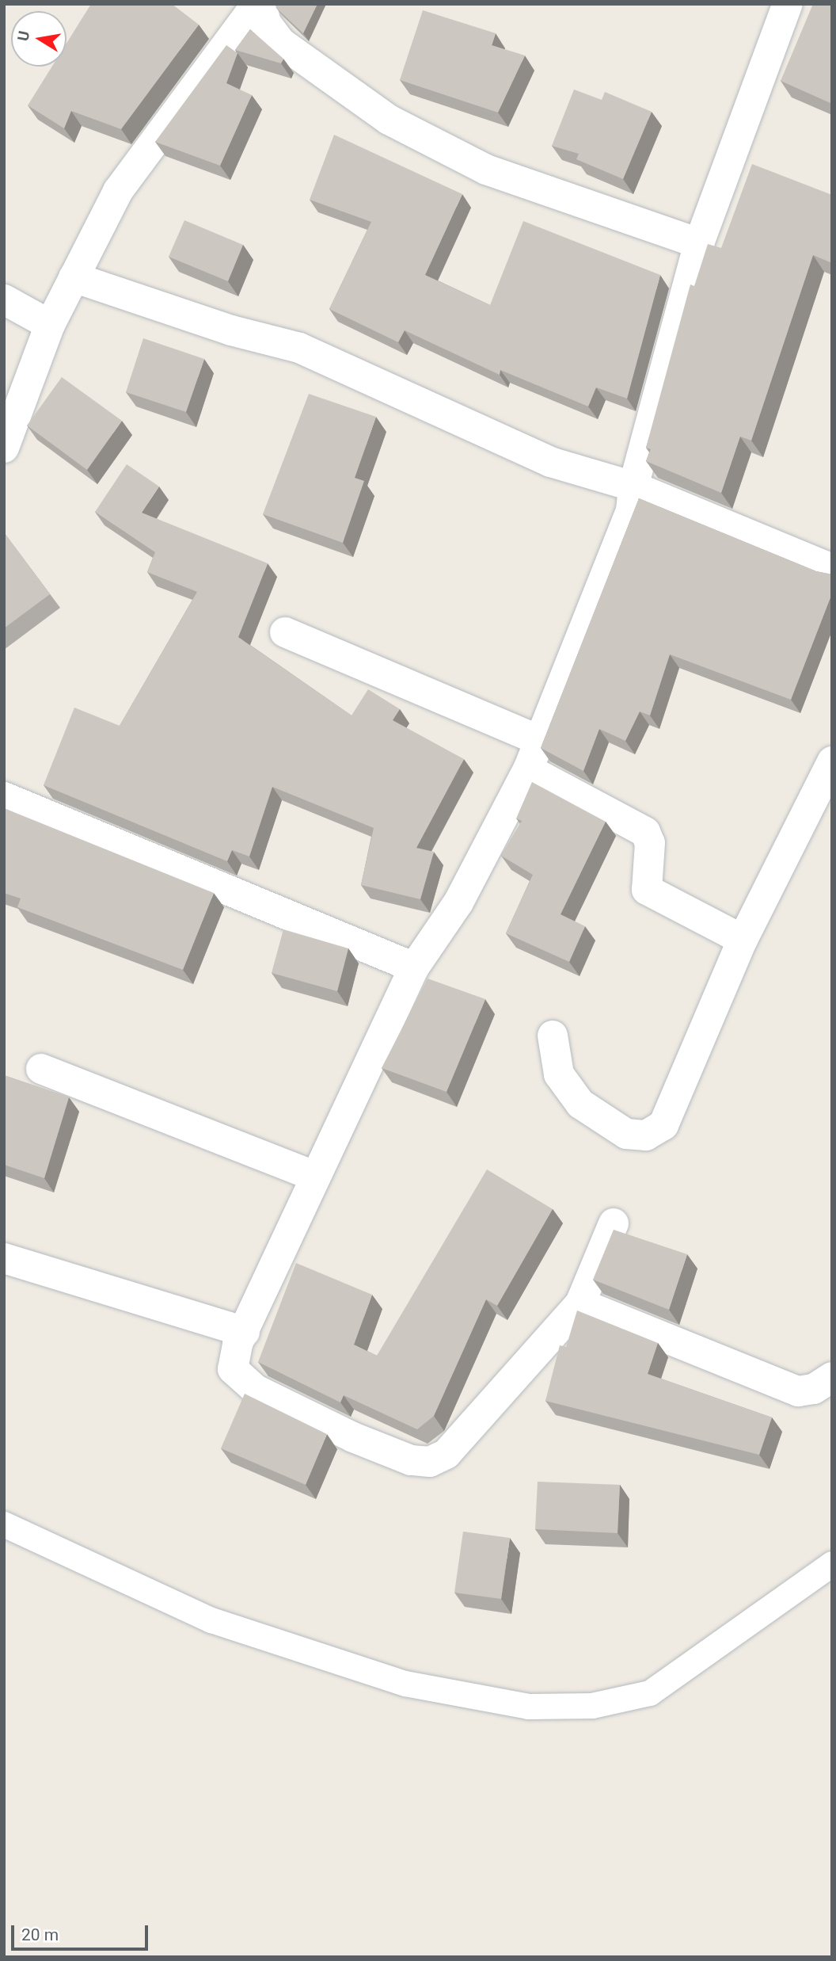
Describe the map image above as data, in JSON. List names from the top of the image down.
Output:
{
  "scale_bar": "20 m",
  "north": "left"
}
